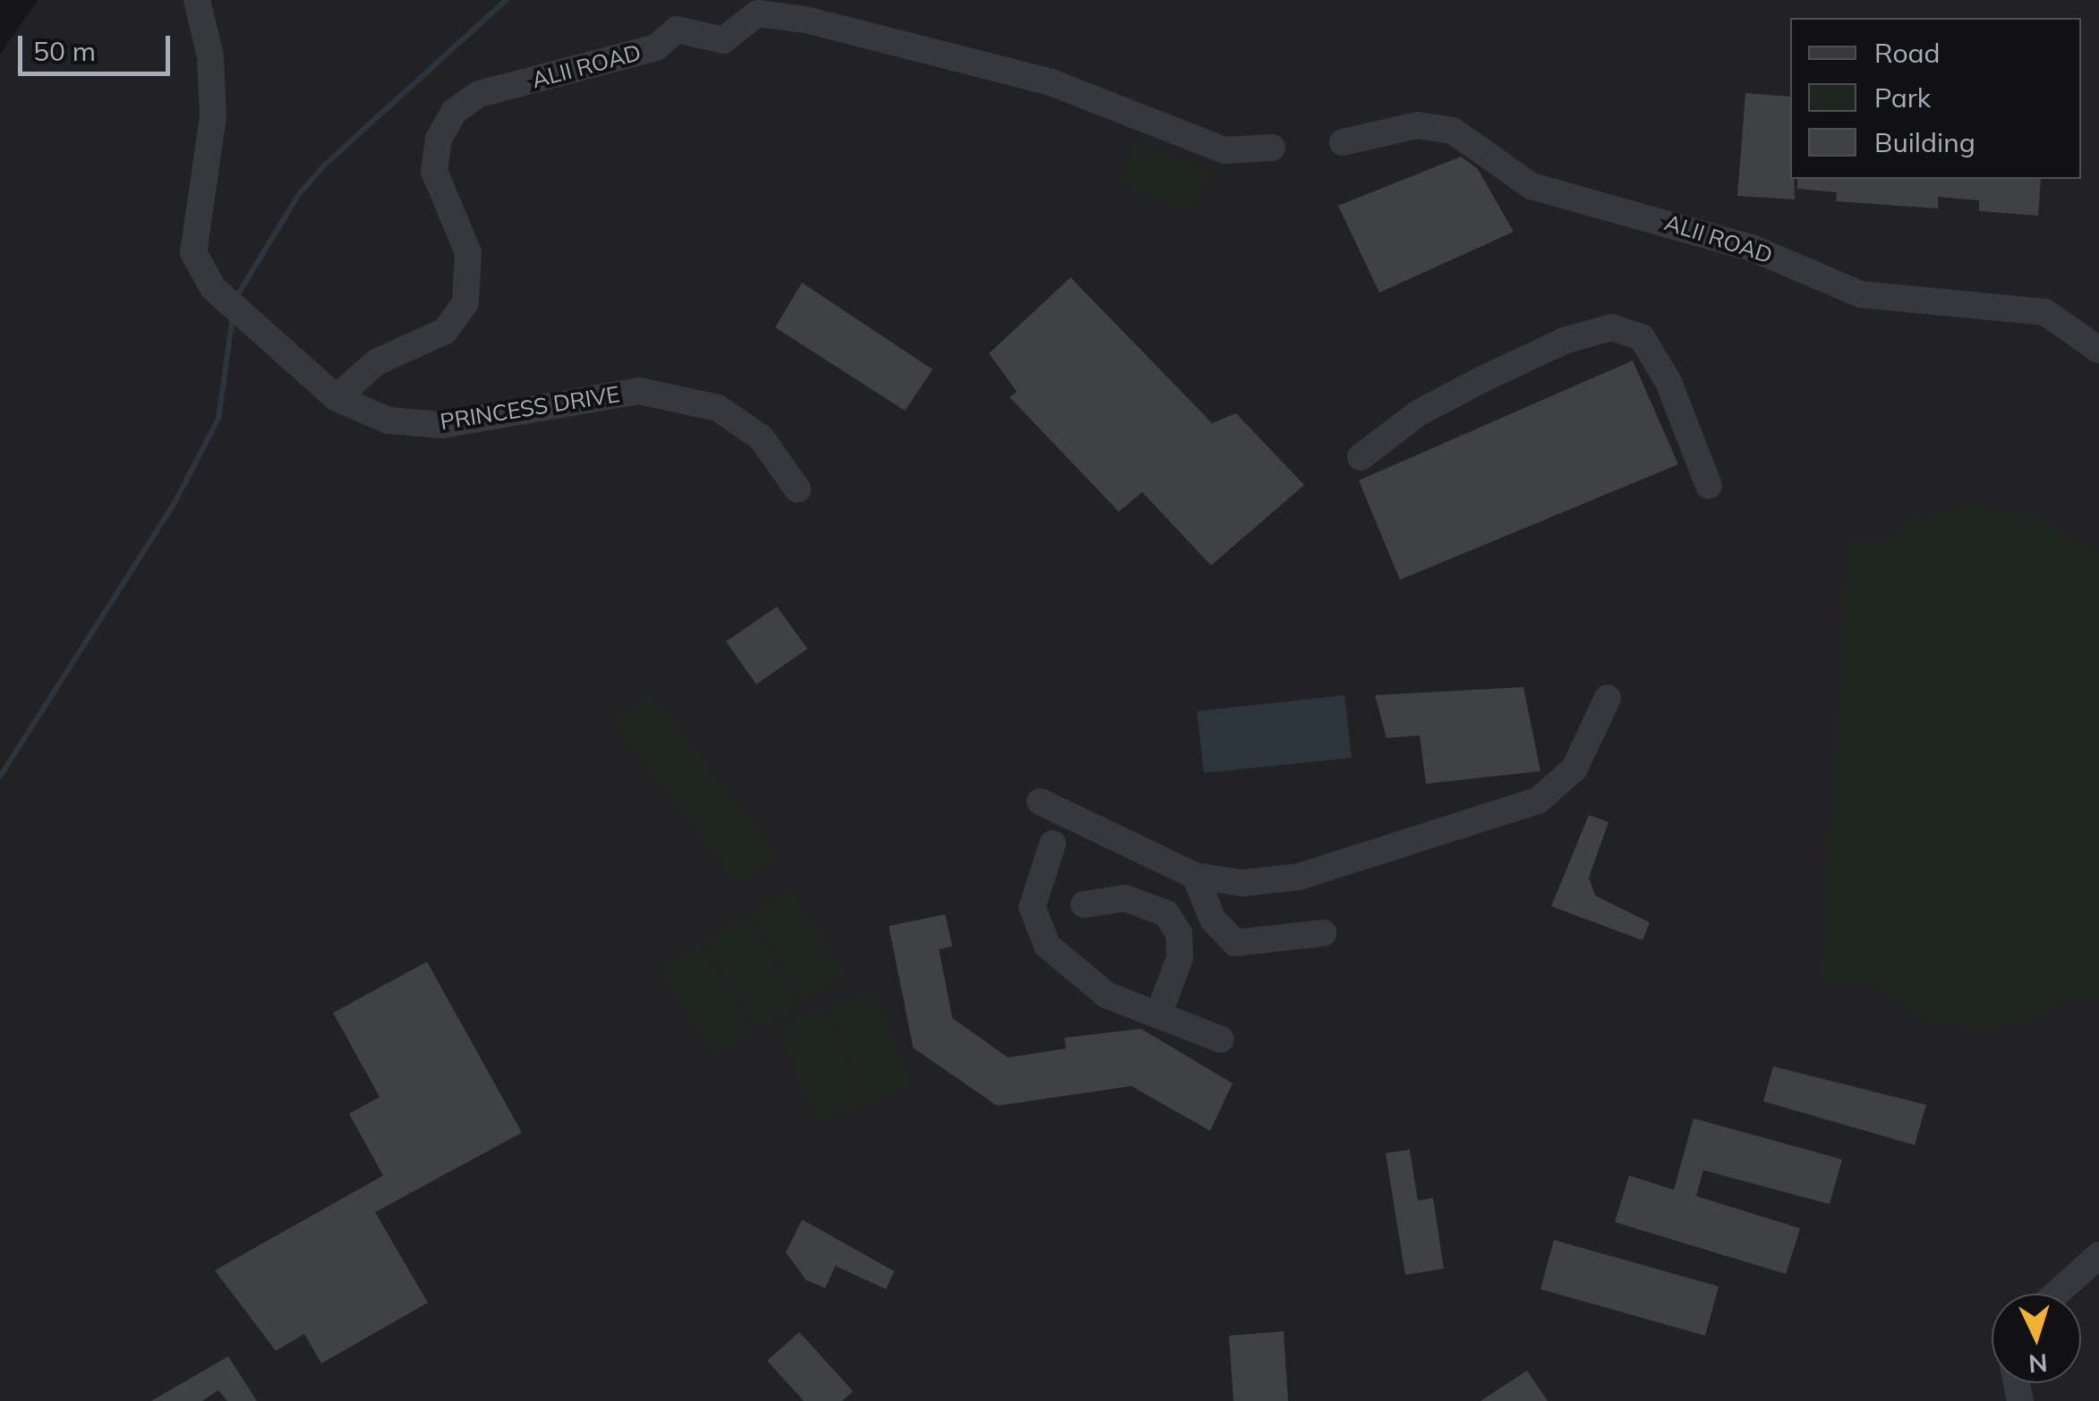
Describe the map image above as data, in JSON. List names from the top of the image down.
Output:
{
  "streets": {
    "street": ["ALII ROAD", "PRINCESS DRIVE"]
  },
  "crossings": [
    ["ALII ROAD", "PRINCESS DRIVE"]
  ],
  "legend": ["Road", "Park", "Building"],
  "scale_bar": "50 m",
  "north": "bottom"
}
